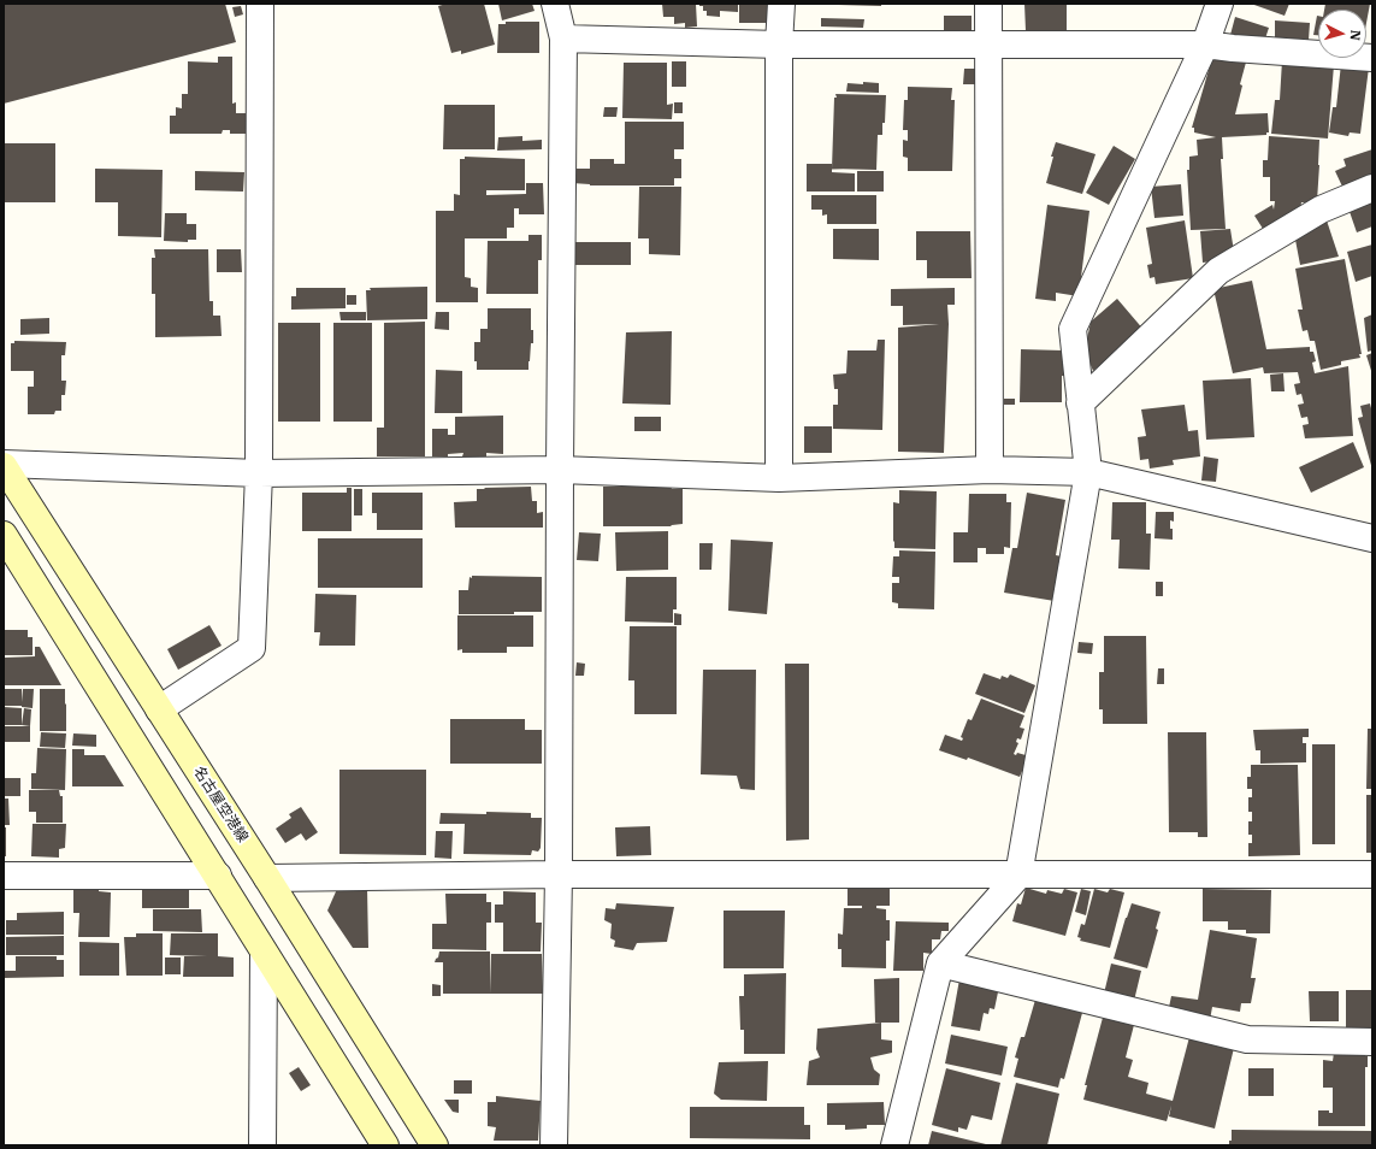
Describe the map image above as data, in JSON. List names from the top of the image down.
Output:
{
  "streets": {
    "main road": ["名古屋空港線"]
  },
  "north": "right"
}
